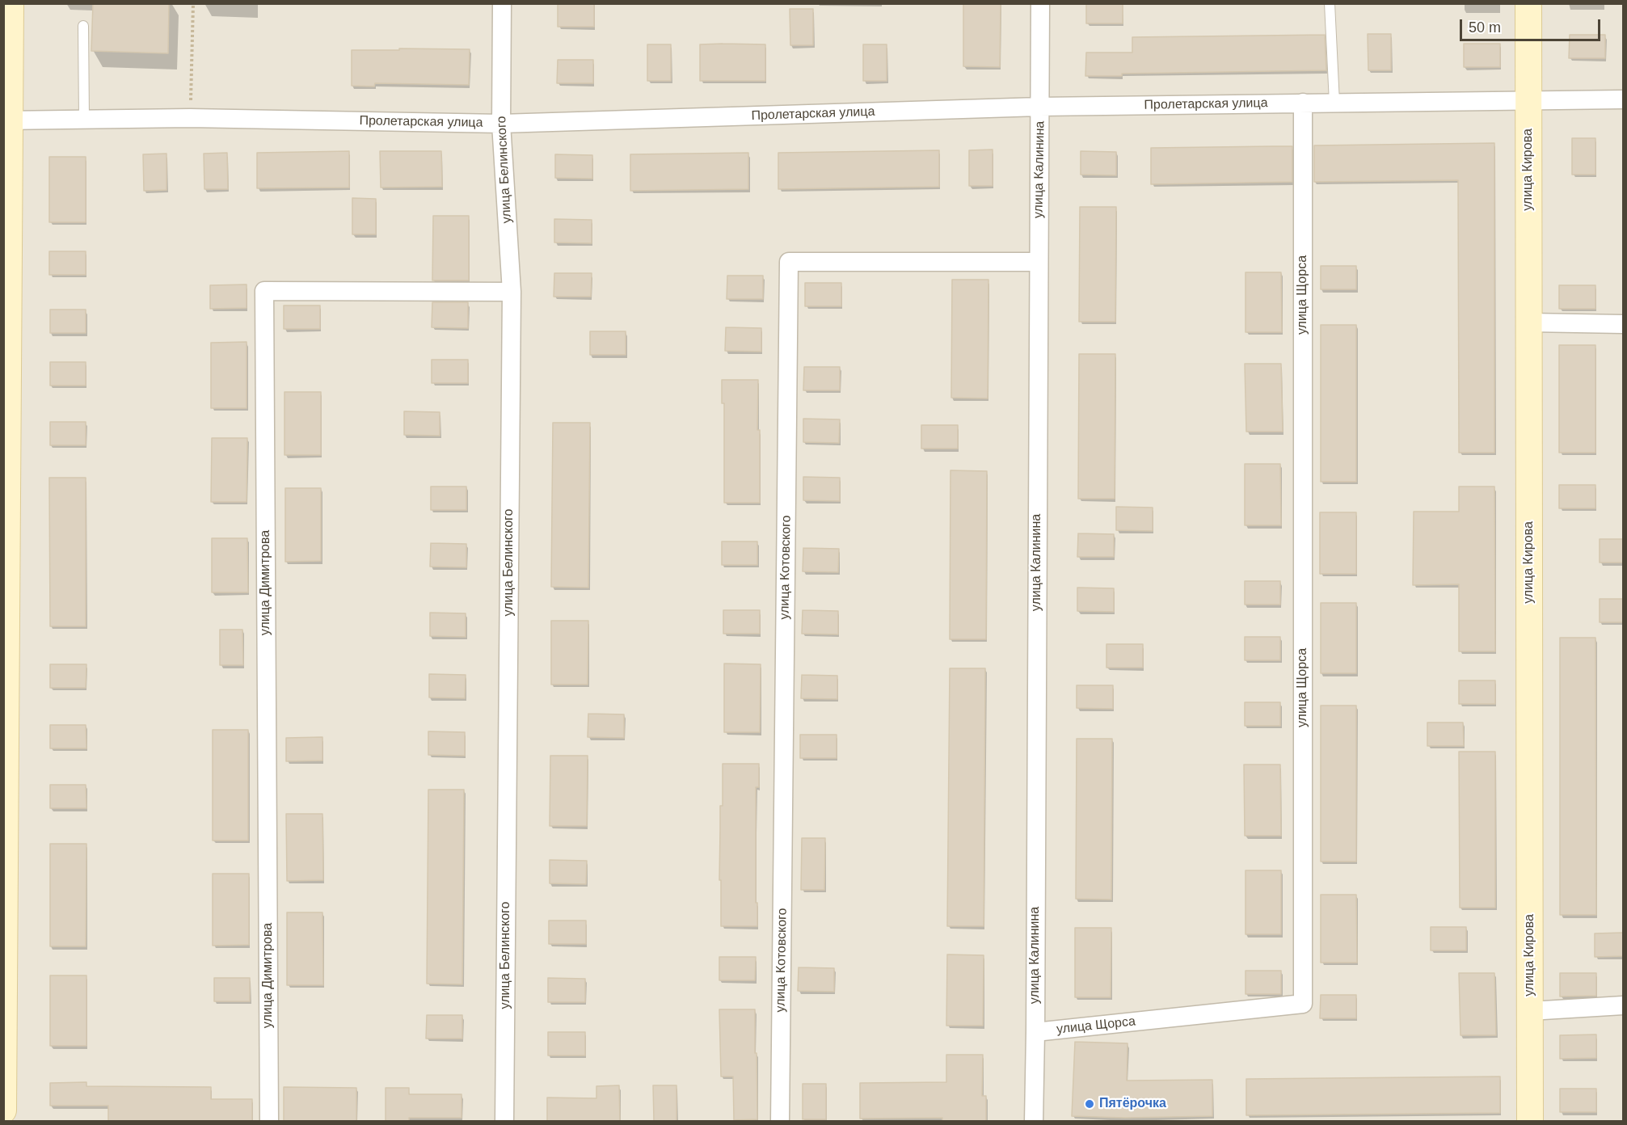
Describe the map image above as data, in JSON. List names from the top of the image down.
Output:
{
  "streets": {
    "street": [
      "Пролетарская улица",
      "улица Белинского",
      "улица Калинина",
      "улица Кирова",
      "улица Щорса",
      "улица Котовского",
      "улица Димитрова"
    ]
  },
  "crossings": [
    ["Пролетарская улица", "улица Белинского"],
    ["Пролетарская улица", "улица Калинина"],
    ["Пролетарская улица", "улица Кирова"],
    ["Пролетарская улица", "улица Щорса"],
    ["улица Белинского", "улица Димитрова"],
    ["улица Калинина", "улица Щорса"],
    ["улица Калинина", "улица Котовского"]
  ],
  "places": ["Пятёрочка"],
  "scale_bar": "50 m"
}
